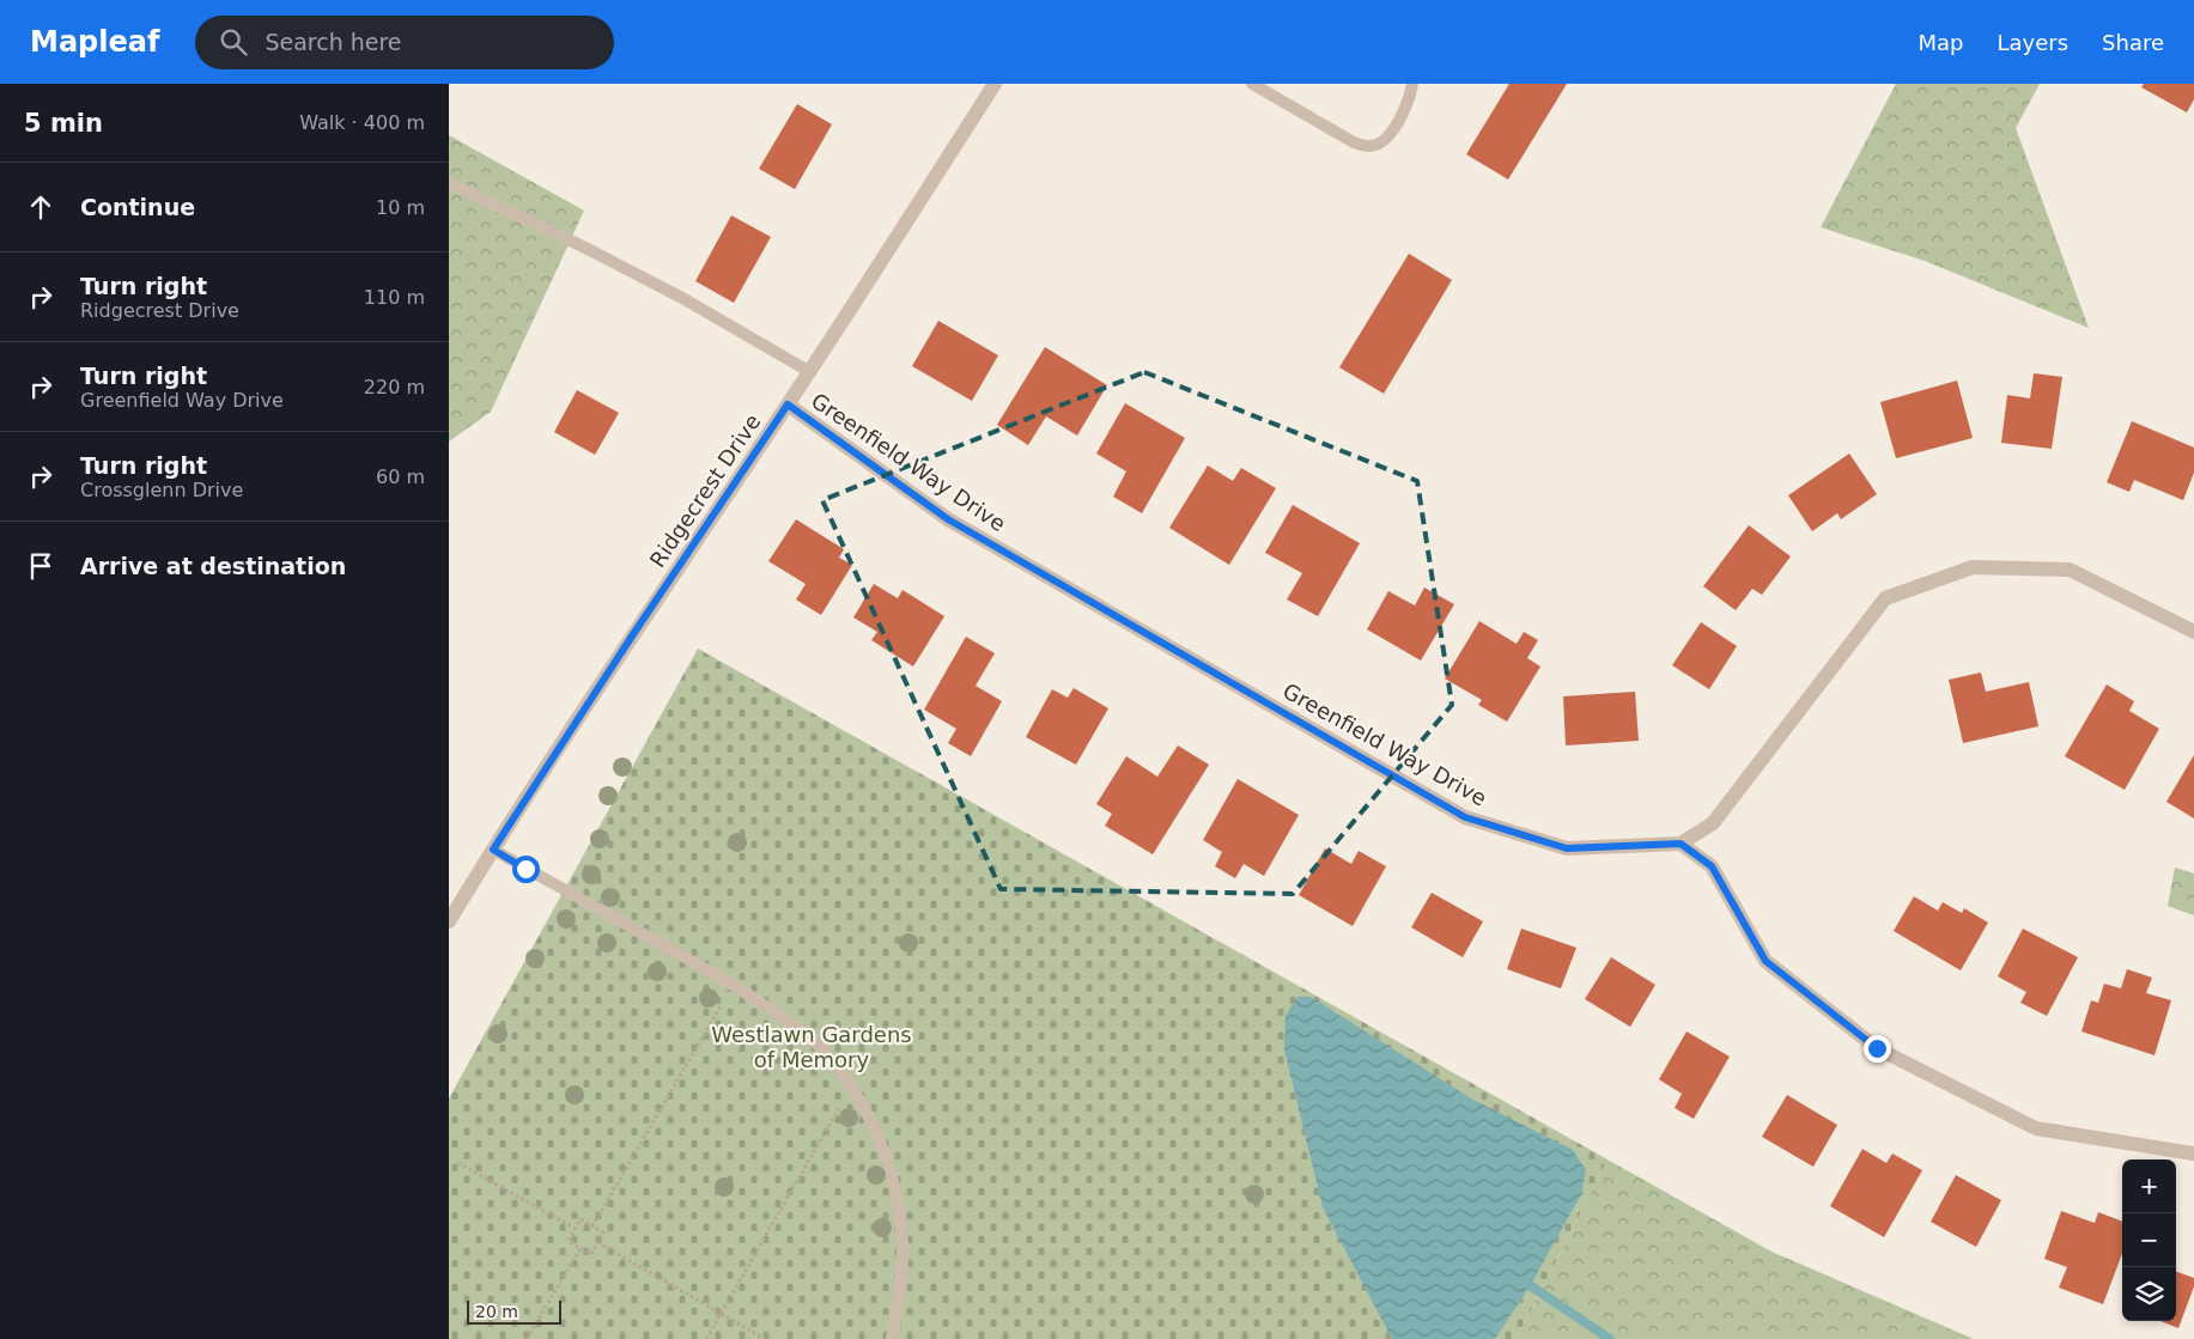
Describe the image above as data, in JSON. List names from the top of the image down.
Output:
{
  "streets": {
    "street": ["Greenfield Way Drive", "Ridgecrest Drive"]
  },
  "crossings": [
    ["Greenfield Way Drive", "Ridgecrest Drive"]
  ],
  "parks": ["Westlawn Gardens of Memory"],
  "scale_bar": "20 m",
  "page": {
    "header": "Mapleaf",
    "search": "Search here",
    "nav": ["Map", "Layers", "Share"],
    "heading": ["5 min", "Walk · 400 m"],
    "list": [
      ["Continue", "10 m"],
      ["Turn right", "Ridgecrest Drive", "110 m"],
      ["Turn right", "Greenfield Way Drive", "220 m"],
      ["Turn right", "Crossglenn Drive", "60 m"],
      "Arrive at destination"
    ],
    "map_buttons": ["+", "−"],
    "scale": "20 m"
  }
}
